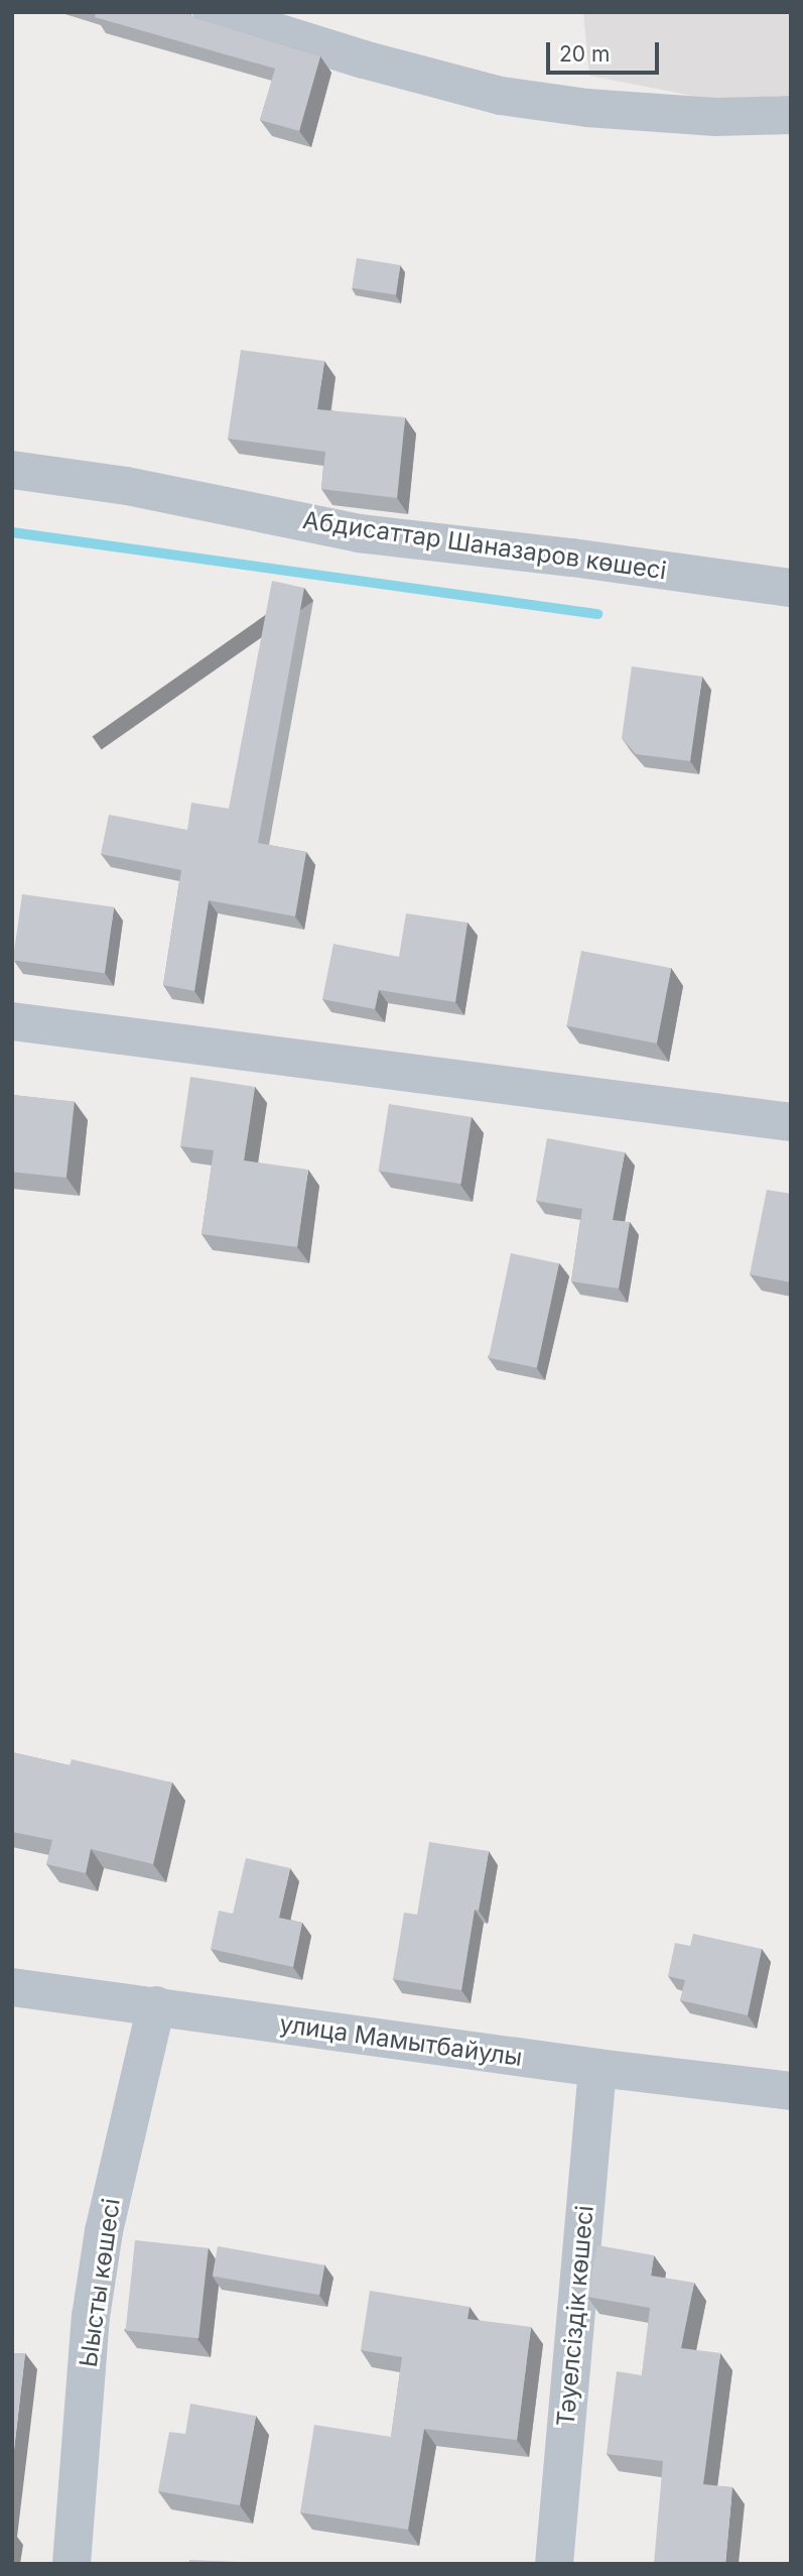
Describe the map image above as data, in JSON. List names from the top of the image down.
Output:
{
  "streets": {
    "street": [
      "Абдисаттар Шаназаров көшесі",
      "улица Мамытбайулы",
      "Ыысты көшесі",
      "Тәуелсіздік көшесі"
    ]
  },
  "crossings": [
    ["улица Мамытбайулы", "Ыысты көшесі"],
    ["улица Мамытбайулы", "Тәуелсіздік көшесі"]
  ],
  "scale_bar": "20 m"
}
